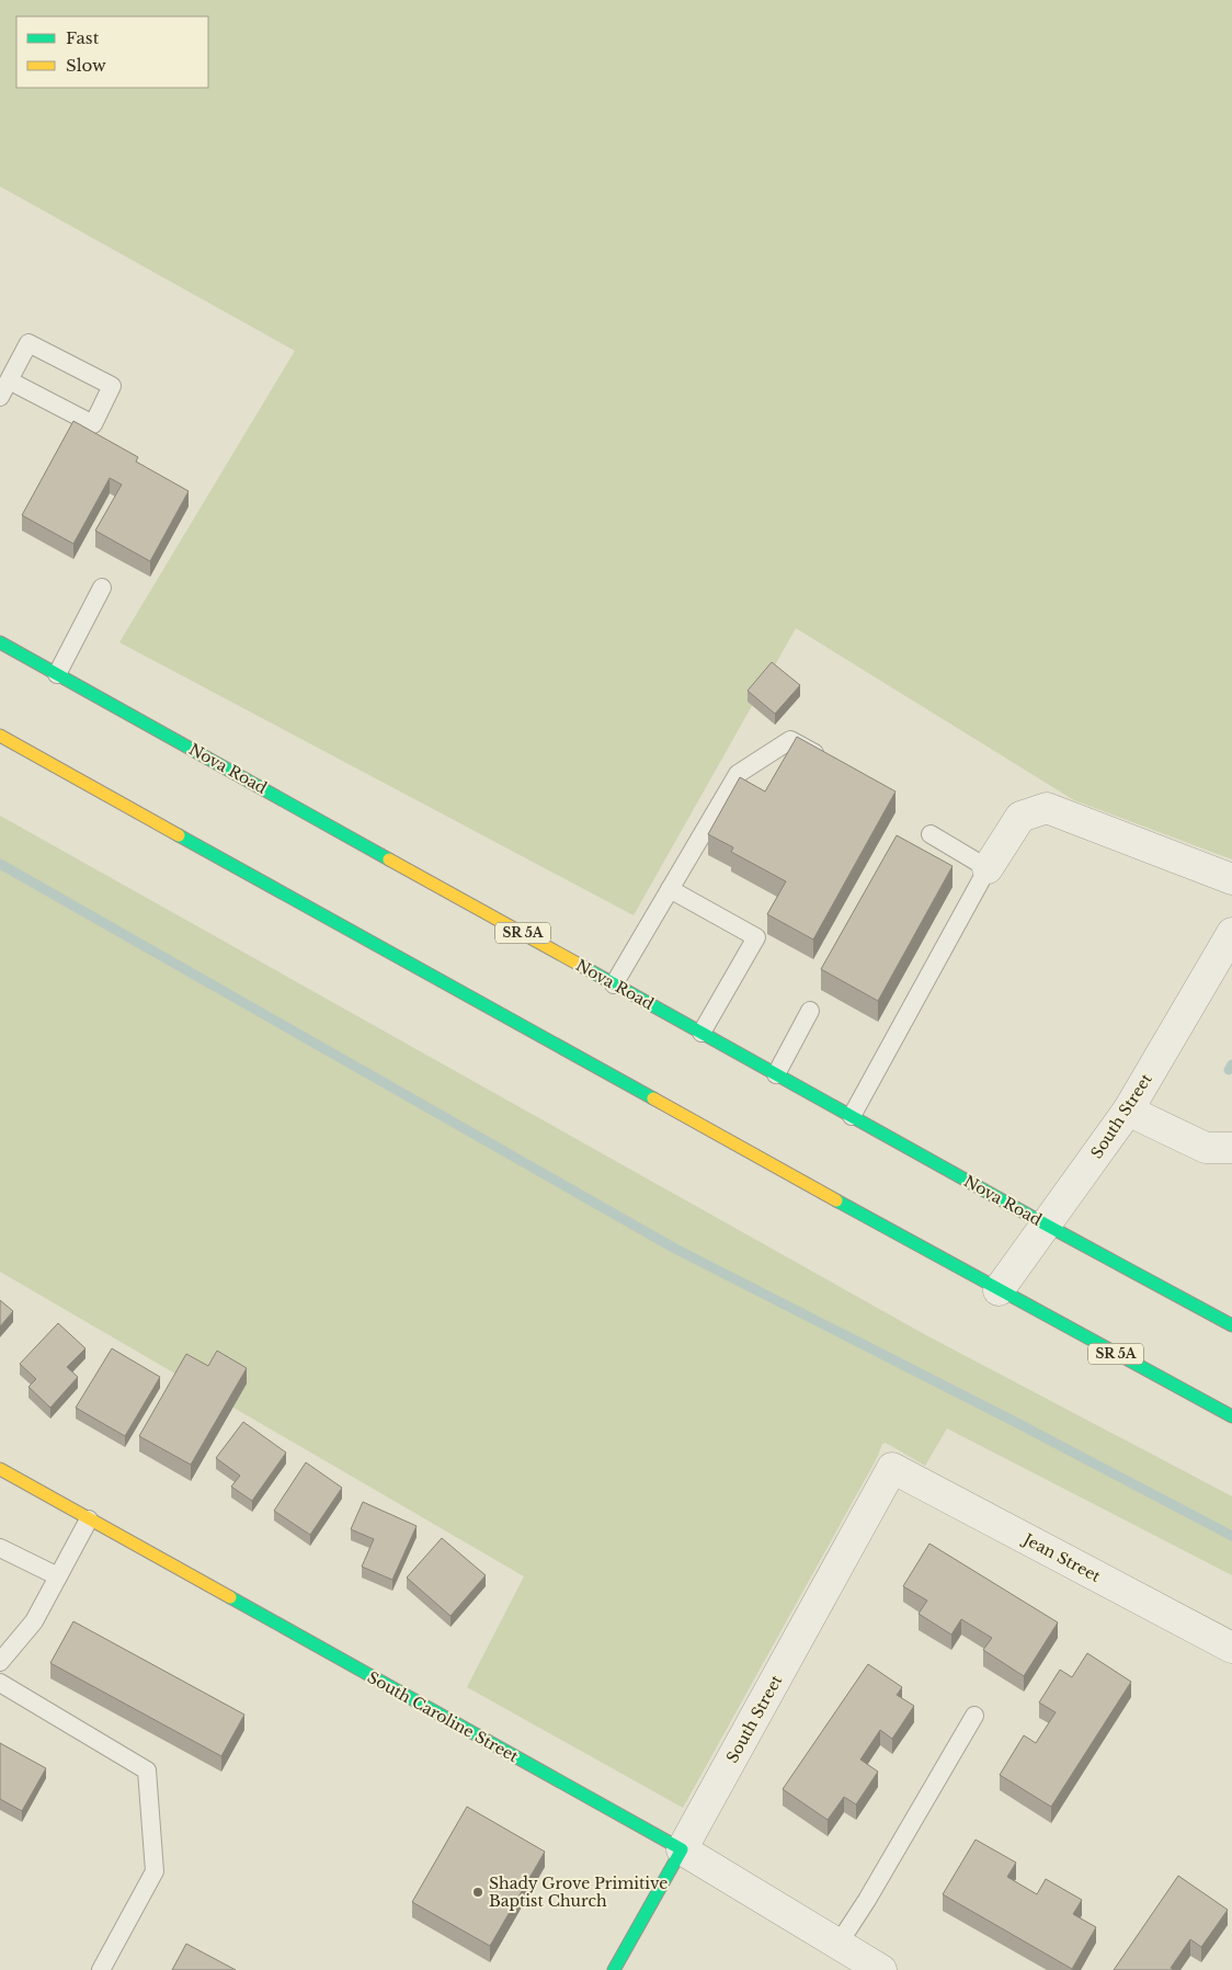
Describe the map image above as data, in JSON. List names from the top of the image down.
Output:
{
  "streets": {
    "main road": [
      "Nova Road",
      "SR 5A",
      "South Street",
      "South Caroline Street"
    ],
    "street": ["Jean Street"]
  },
  "crossings": [
    ["Nova Road", "South Street"],
    ["SR 5A", "South Street"],
    ["South Street", "Jean Street"],
    ["South Street", "South Caroline Street"]
  ],
  "places": ["Shady Grove Primitive Baptist Church"],
  "legend": ["Fast", "Slow"]
}
